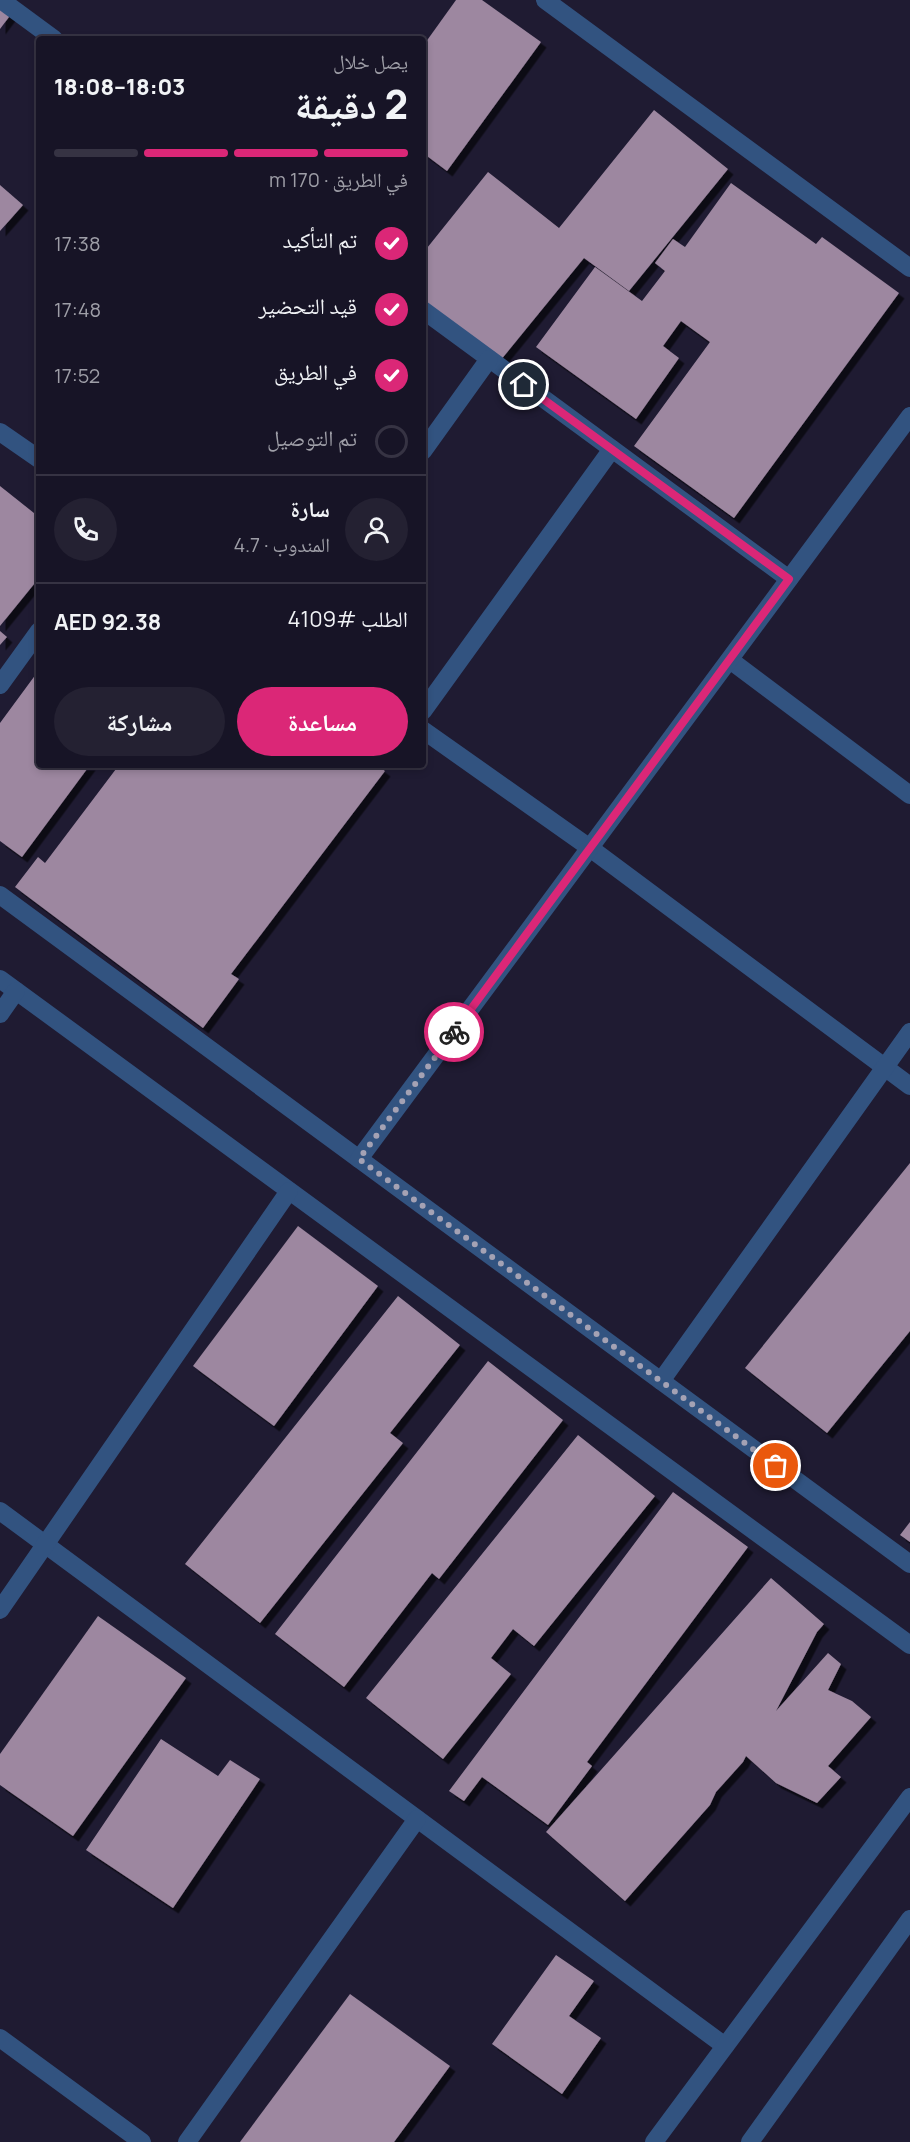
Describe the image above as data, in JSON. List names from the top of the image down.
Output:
{
  "page": {
    "heading": ["2 دقيقة", "يصل خلال", "18:03–18:08"],
    "panel": [
      "سارة",
      "المندوب · 4.7",
      "الطلب #4109",
      "AED 92.38"
    ],
    "bar": "في الطريق · 170 m",
    "list": [
      ["تم التأكيد", "17:38"],
      ["قيد التحضير", "17:48"],
      ["في الطريق", "17:52"],
      "تم التوصيل"
    ],
    "buttons": ["مساعدة", "مشاركة"]
  }
}
